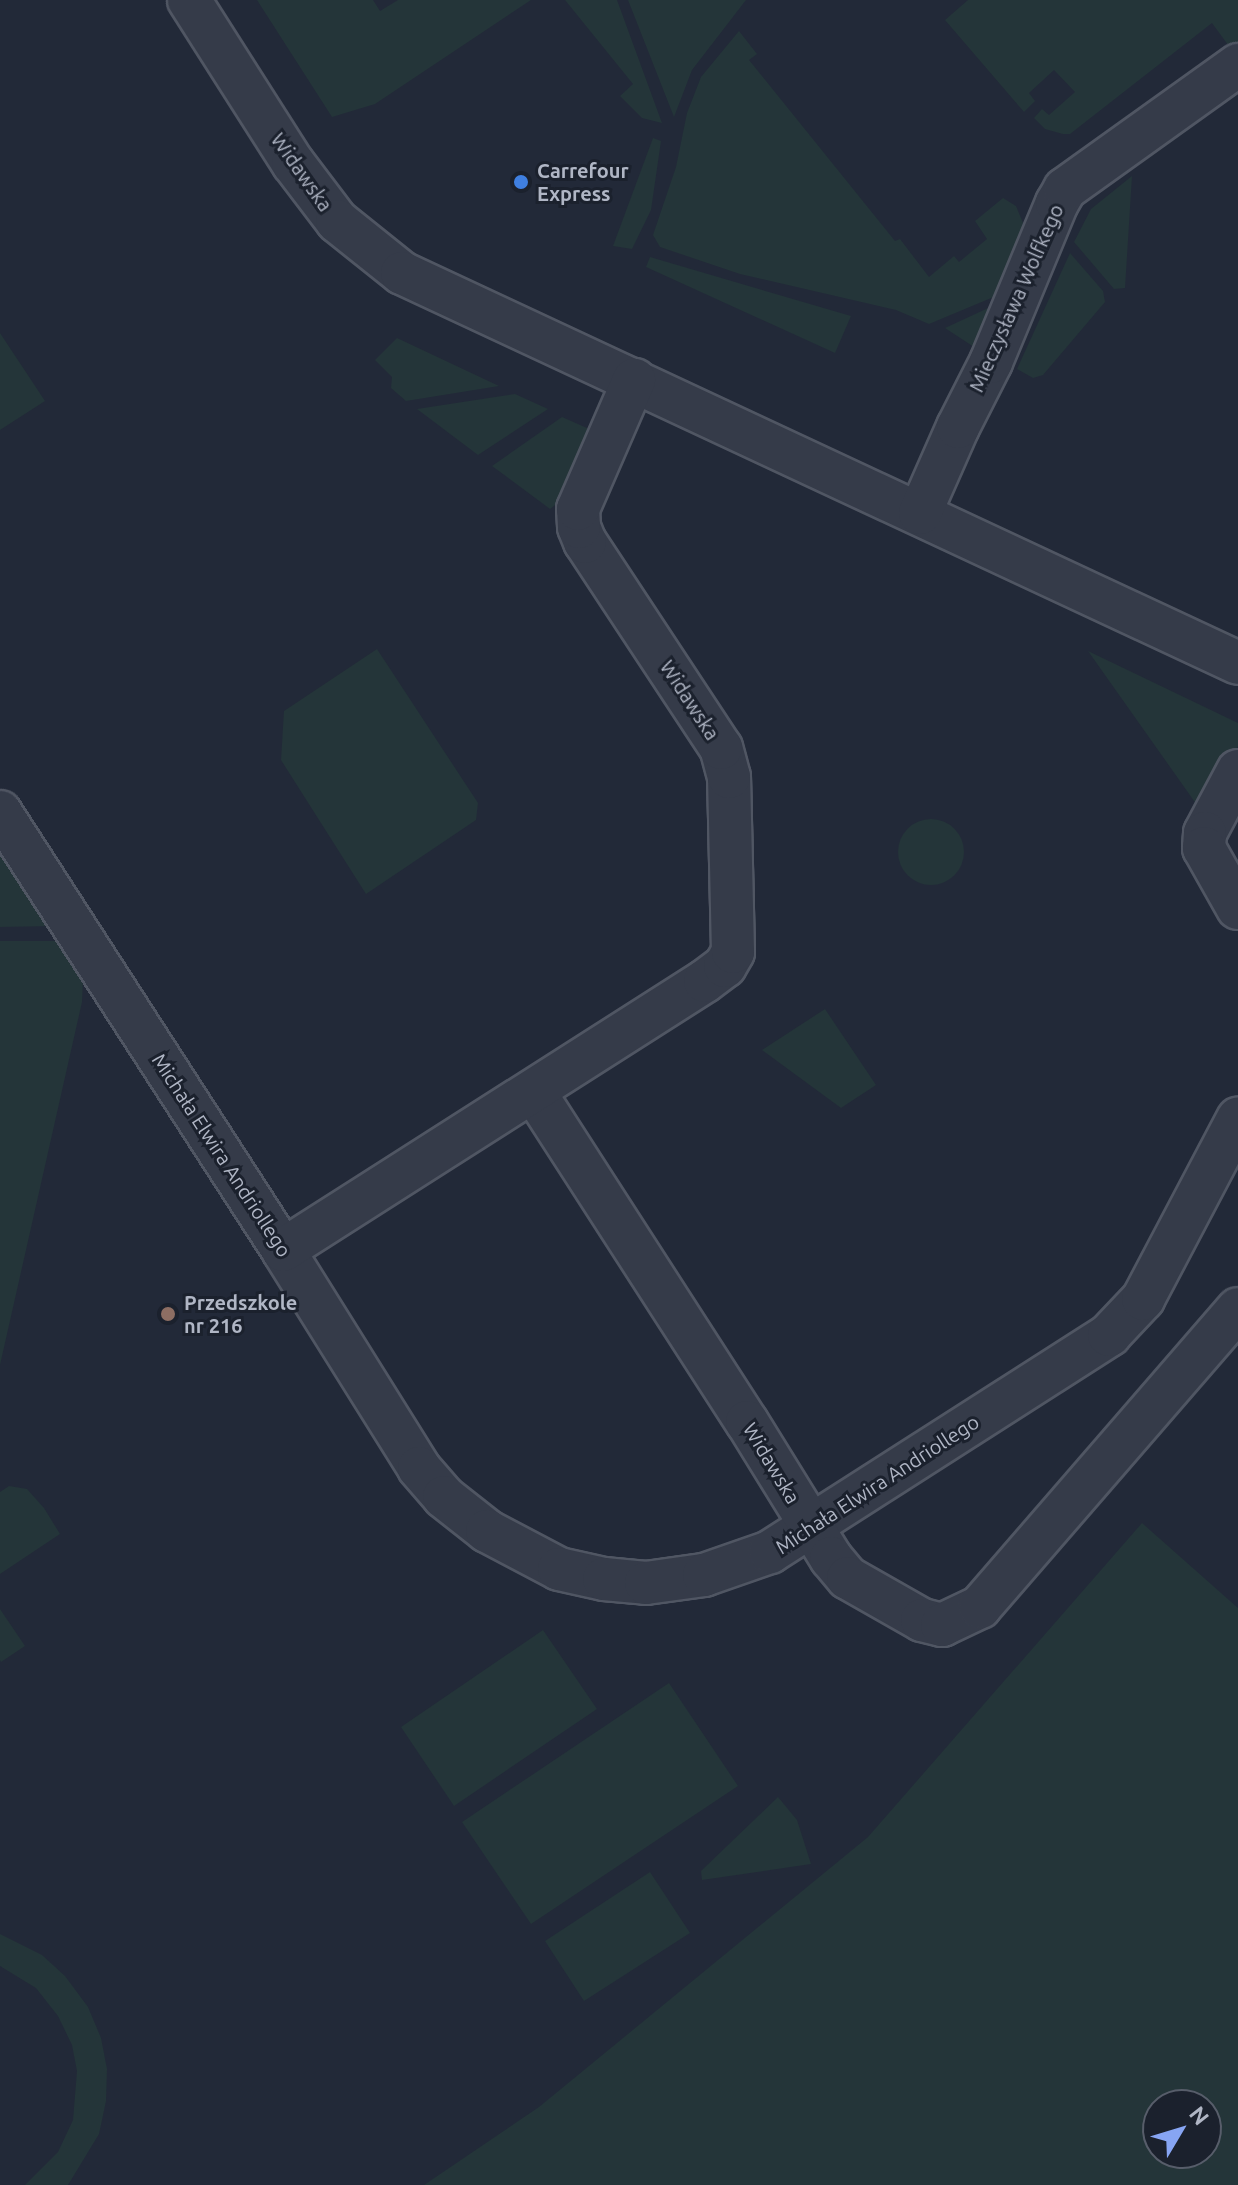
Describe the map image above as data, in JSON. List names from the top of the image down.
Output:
{
  "streets": {
    "street": ["Widawska", "Mieczysława Wolfkego", "Michała Elwira Andriollego"]
  },
  "crossings": [
    ["Widawska", "Mieczysława Wolfkego"],
    ["Widawska", "Michała Elwira Andriollego"]
  ],
  "places": ["Carrefour Express", "Przedszkole nr 216"],
  "north": "top right"
}
